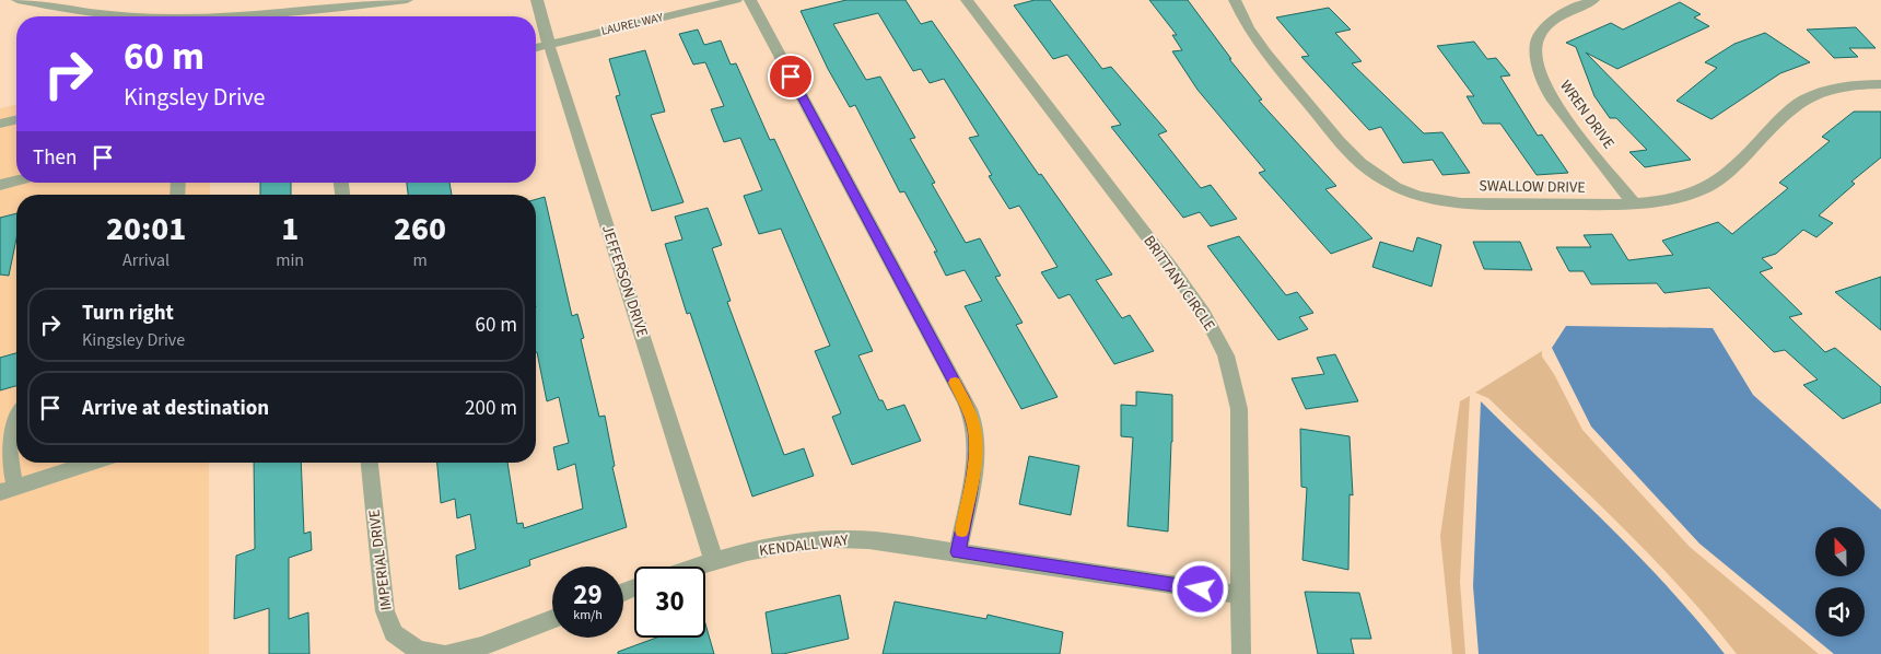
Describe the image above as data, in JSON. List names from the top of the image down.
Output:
{
  "streets": {
    "street": [
      "LAUREL WAY",
      "WREN DRIVE",
      "SWALLOW DRIVE",
      "JEFFERSON DRIVE",
      "BRITTANY CIRCLE",
      "KENDALL WAY",
      "IMPERIAL DRIVE"
    ]
  },
  "crossings": [
    ["LAUREL WAY", "JEFFERSON DRIVE"],
    ["WREN DRIVE", "SWALLOW DRIVE"],
    ["JEFFERSON DRIVE", "KENDALL WAY"],
    ["BRITTANY CIRCLE", "KENDALL WAY"]
  ],
  "north": "top",
  "page": {
    "turn": ["60 m", "Kingsley Drive"],
    "then": "Then",
    "eta": [
      "20:01",
      "Arrival",
      "1",
      "min",
      "260",
      "m"
    ],
    "list": [
      {
        "name": "Turn right",
        "note": "Kingsley Drive",
        "value": "60 m"
      },
      {
        "name": "Arrive at destination",
        "value": "200 m"
      }
    ],
    "speed": "29 km/h",
    "limit": "30"
  }
}
